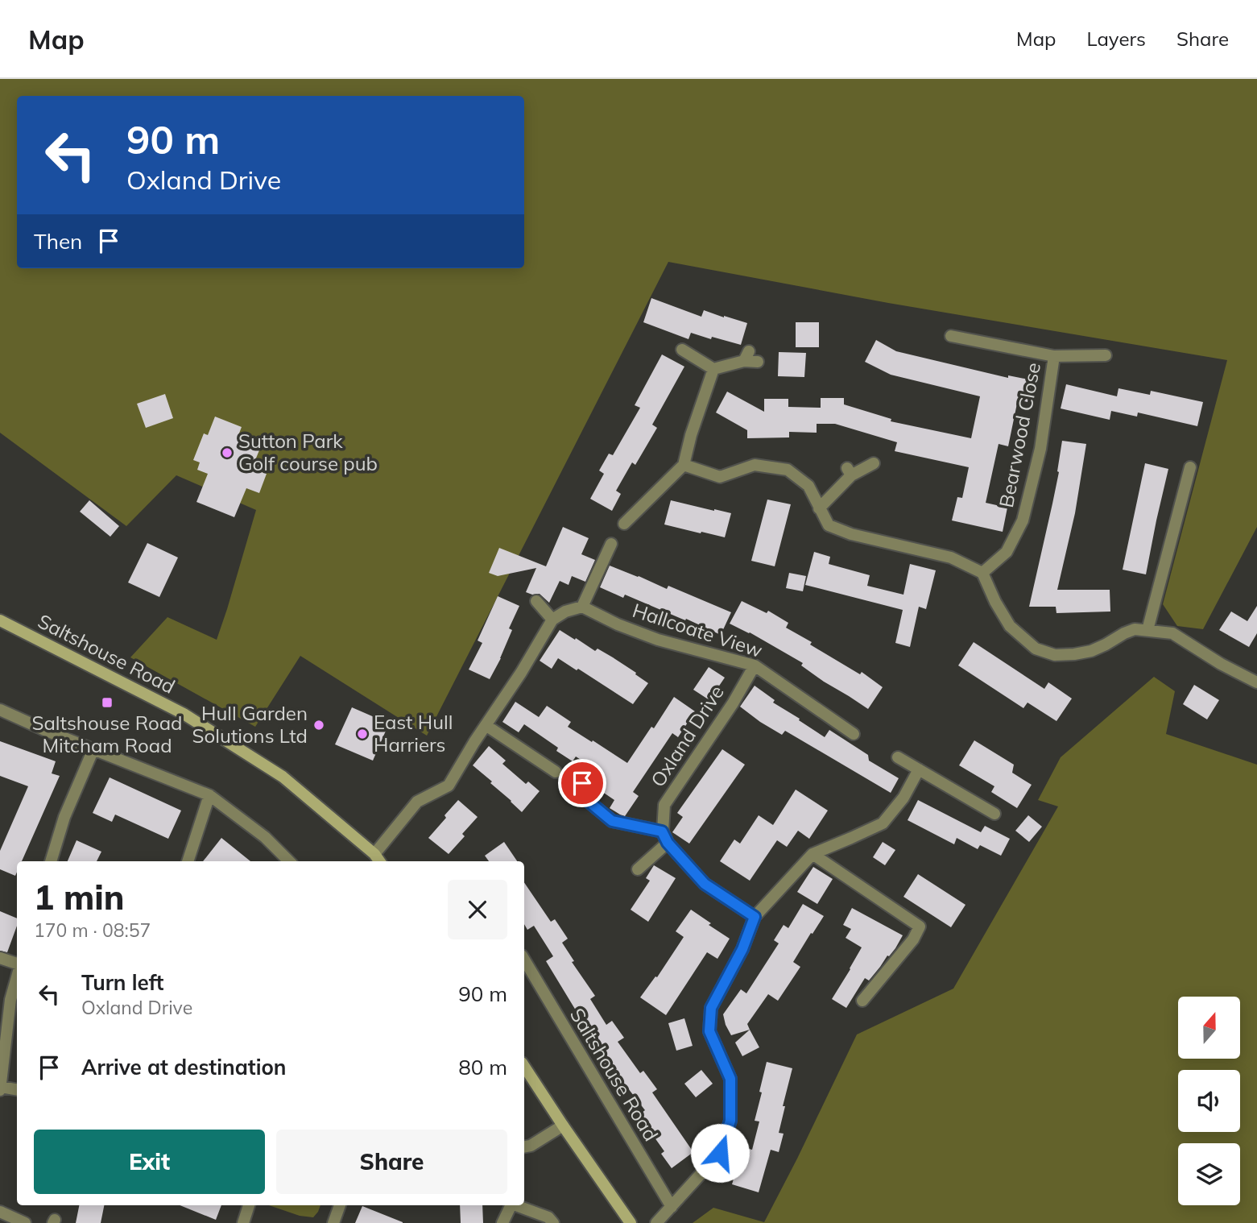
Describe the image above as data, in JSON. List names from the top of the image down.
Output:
{
  "streets": {
    "main road": ["Saltshouse Road"],
    "street": ["Bearwood Close", "Hallcoate View", "Oxland Drive"]
  },
  "crossings": [
    ["Hallcoate View", "Oxland Drive"]
  ],
  "places": {
    "other": ["Sutton Park Golf course pub", "Hull Garden Solutions Ltd", "East Hull Harriers"],
    "transit": ["Saltshouse Road Mitcham Road"]
  },
  "north": "top",
  "page": {
    "header": "Map",
    "nav": ["Map", "Layers", "Share"],
    "turn": ["90 m", "Oxland Drive"],
    "then": "Then",
    "heading": ["1 min", "170 m · 08:57"],
    "list": [
      {
        "name": "Turn left",
        "note": "Oxland Drive",
        "value": "90 m"
      },
      {
        "name": "Arrive at destination",
        "value": "80 m"
      }
    ],
    "buttons": ["Exit", "Share"]
  }
}
